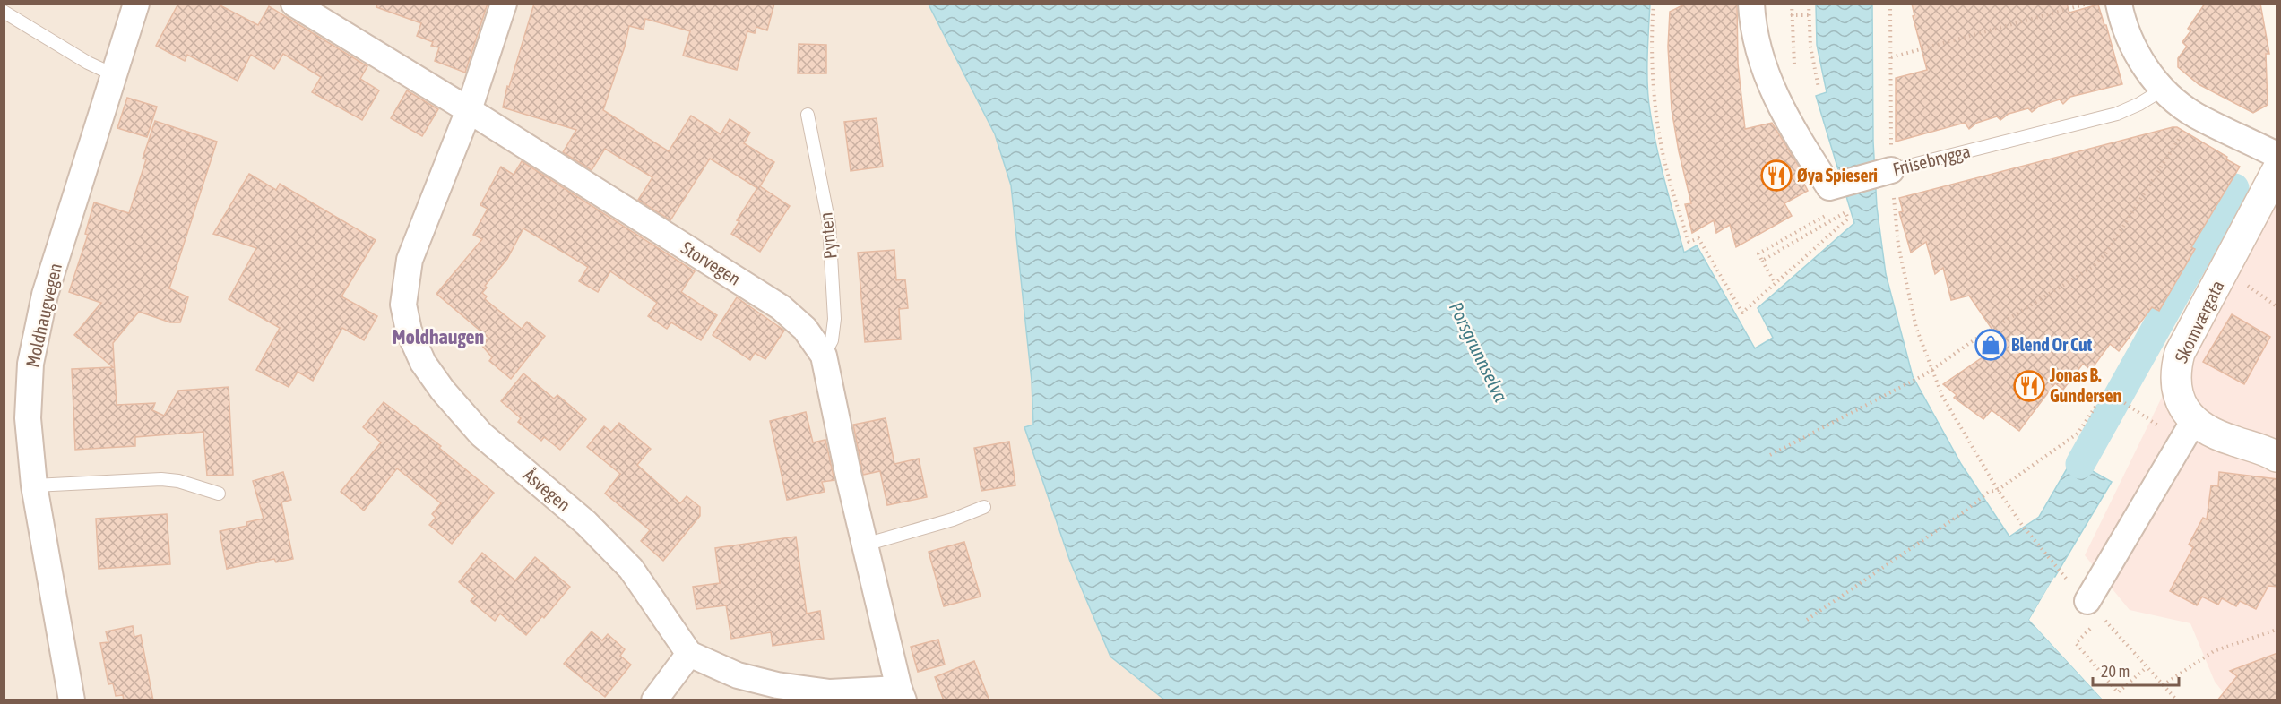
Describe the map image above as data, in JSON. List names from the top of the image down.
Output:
{
  "streets": {
    "street": [
      "Friisebrygga",
      "Storvegen",
      "Moldhaugvegen",
      "Skomværgata",
      "Åsvegen"
    ],
    "lane": ["Pynten"]
  },
  "crossings": [
    ["Pynten", "Storvegen"],
    ["Storvegen", "Åsvegen"]
  ],
  "districts": ["Moldhaugen"],
  "water": ["Porsgrunnselva"],
  "places": {
    "restaurant": ["Øya Spieseri", "Jonas B. Gundersen"],
    "shop": ["Blend Or Cut"]
  },
  "scale_bar": "20 m"
}
